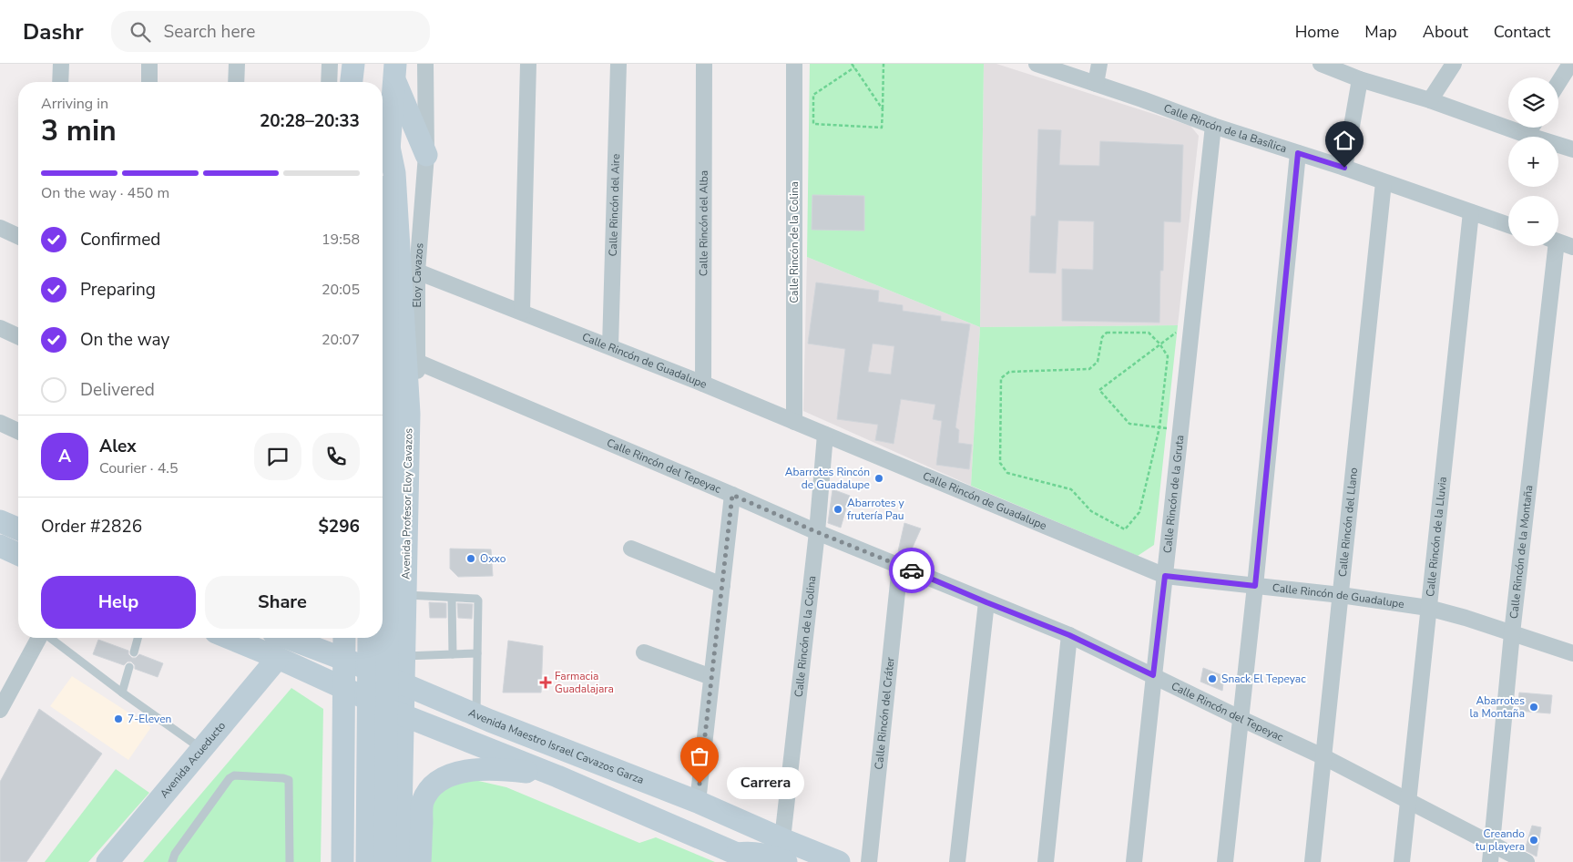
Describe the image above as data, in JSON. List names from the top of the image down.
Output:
{
  "streets": {
    "main road": ["Avenida Profesor Eloy Cavazos", "Avenida Maestro Israel Cavazos Garza", "Avenida Acueducto"],
    "street": [
      "Calle Rincón de la Basílica",
      "Calle Rincón del Aire",
      "Calle Rincón del Alba",
      "Calle Rincón de la Colina",
      "Eloy Cavazos",
      "Calle Rincón de Guadalupe",
      "Calle Rincón del Tepeyac",
      "Calle Rincón de la Gruta",
      "Calle Rincón del Llano",
      "Calle Rincón de la Lluvia",
      "Calle Rincón de la Montaña",
      "Calle Rincón del Cráter"
    ]
  },
  "crossings": [
    ["Calle Rincón de la Basílica", "Calle Rincón de la Gruta"],
    ["Calle Rincón de la Basílica", "Calle Rincón del Llano"],
    ["Calle Rincón de la Basílica", "Calle Rincón de la Lluvia"],
    ["Calle Rincón del Aire", "Calle Rincón de Guadalupe"],
    ["Calle Rincón del Alba", "Calle Rincón de Guadalupe"],
    ["Calle Rincón de la Colina", "Calle Rincón de Guadalupe"],
    ["Calle Rincón de la Colina", "Calle Rincón del Tepeyac"],
    ["Calle Rincón de la Colina", "Avenida Maestro Israel Cavazos Garza"],
    ["Eloy Cavazos", "Calle Rincón de Guadalupe"],
    ["Eloy Cavazos", "Calle Rincón del Tepeyac"],
    ["Eloy Cavazos", "Avenida Profesor Eloy Cavazos"],
    ["Calle Rincón de Guadalupe", "Calle Rincón de la Gruta"],
    ["Calle Rincón de Guadalupe", "Calle Rincón del Llano"],
    ["Calle Rincón de Guadalupe", "Calle Rincón de la Lluvia"],
    ["Calle Rincón de Guadalupe", "Calle Rincón de la Montaña"],
    ["Calle Rincón del Tepeyac", "Calle Rincón de la Gruta"],
    ["Calle Rincón del Tepeyac", "Calle Rincón del Llano"],
    ["Calle Rincón del Tepeyac", "Calle Rincón de la Lluvia"],
    ["Calle Rincón del Tepeyac", "Calle Rincón de la Montaña"],
    ["Calle Rincón del Tepeyac", "Calle Rincón del Cráter"],
    ["Avenida Profesor Eloy Cavazos", "Avenida Maestro Israel Cavazos Garza"]
  ],
  "places": {
    "other": [
      "Abarrotes Rincón de Guadalupe",
      "Abarrotes y frutería Pau",
      "Oxxo",
      "Snack El Tepeyac",
      "Abarrotes la Montaña",
      "7-Eleven",
      "Carrera",
      "Creando tu playera"
    ],
    "health": ["Farmacia Guadalajara"]
  },
  "page": {
    "header": "Dashr",
    "search": "Search here",
    "nav": [
      "Home",
      "Map",
      "About",
      "Contact"
    ],
    "map_buttons": ["+", "−"],
    "heading": ["3 min", "Arriving in", "20:28–20:33"],
    "panel": [
      "Alex",
      "Courier · 4.5",
      "Order #2826",
      "$296"
    ],
    "bar": "On the way · 450 m",
    "list": [
      ["Confirmed", "19:58"],
      ["Preparing", "20:05"],
      ["On the way", "20:07"],
      "Delivered"
    ],
    "round": "A",
    "buttons": ["Help", "Share"],
    "bubble": "Carrera"
  }
}
